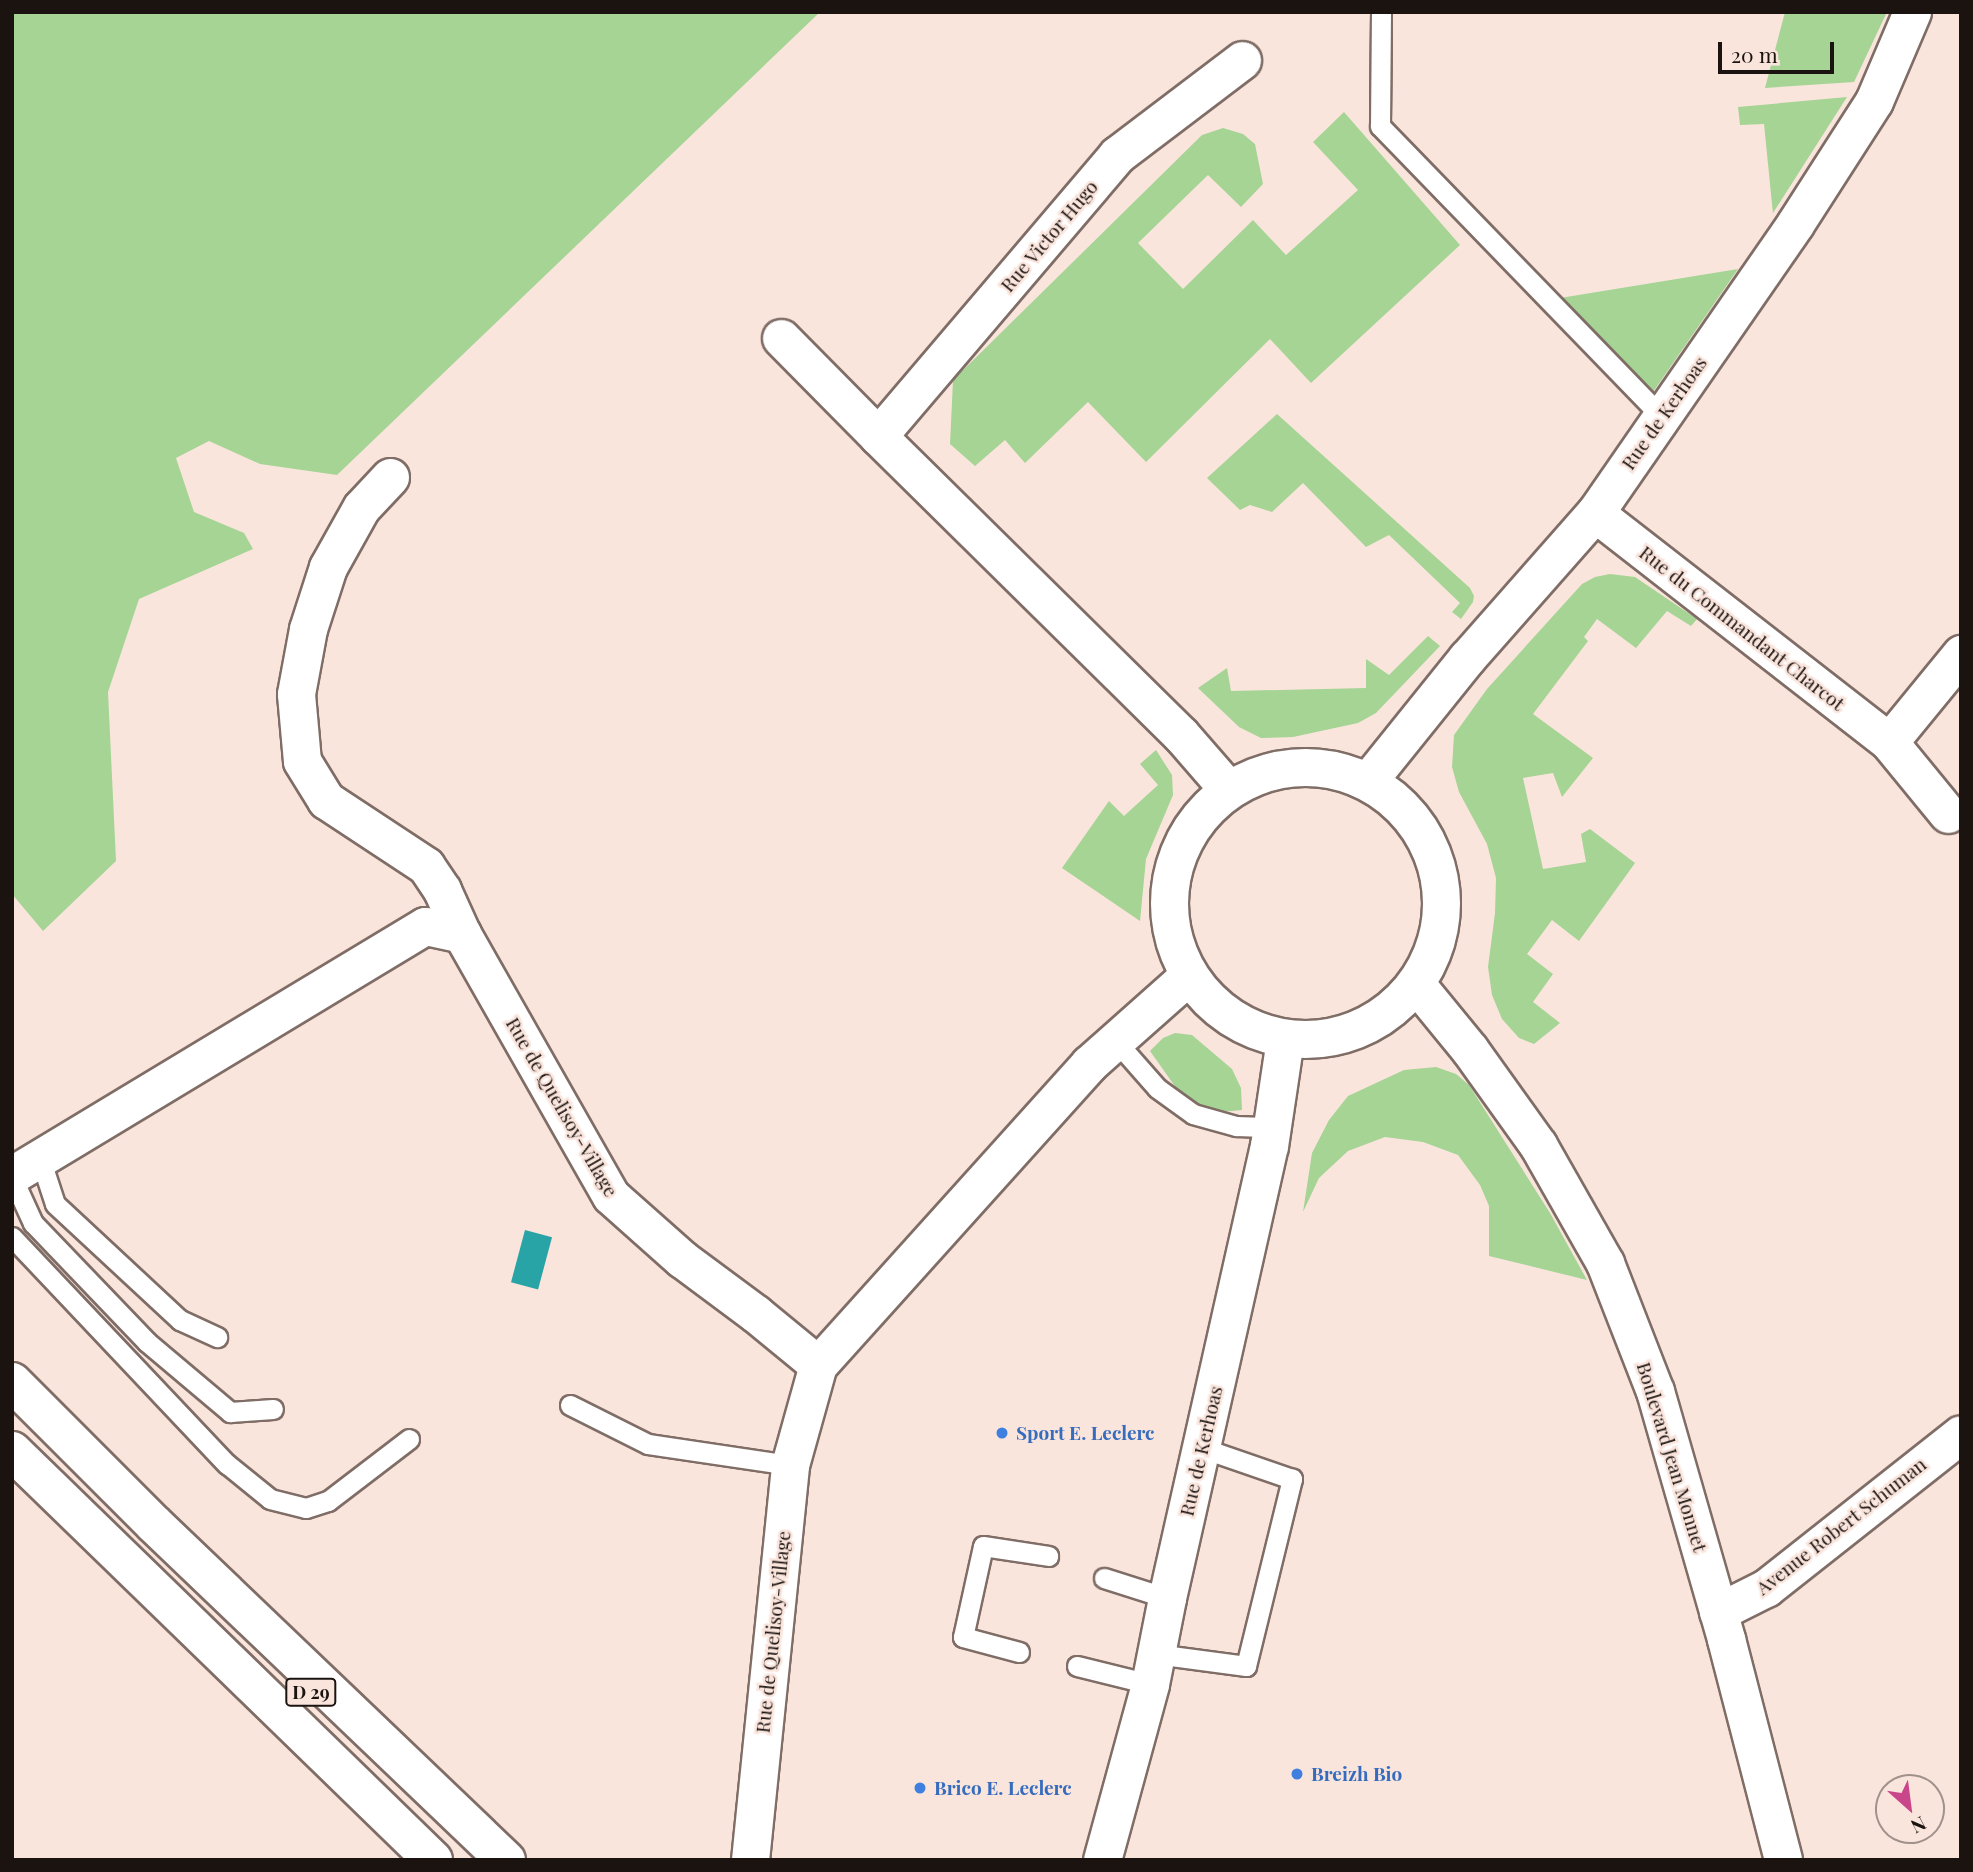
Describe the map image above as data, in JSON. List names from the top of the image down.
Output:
{
  "streets": {
    "main road": ["D 29"],
    "street": [
      "Rue Victor Hugo",
      "Rue de Kerhoas",
      "Rue du Commandant Charcot",
      "Rue de Quelisoy-Village",
      "Boulevard Jean Monnet",
      "Avenue Robert Schuman"
    ]
  },
  "crossings": [
    ["Rue de Kerhoas", "Rue du Commandant Charcot"],
    ["Boulevard Jean Monnet", "Avenue Robert Schuman"]
  ],
  "places": ["Sport E. Leclerc", "Breizh Bio", "Brico E. Leclerc"],
  "scale_bar": "20 m",
  "north": "bottom right"
}
